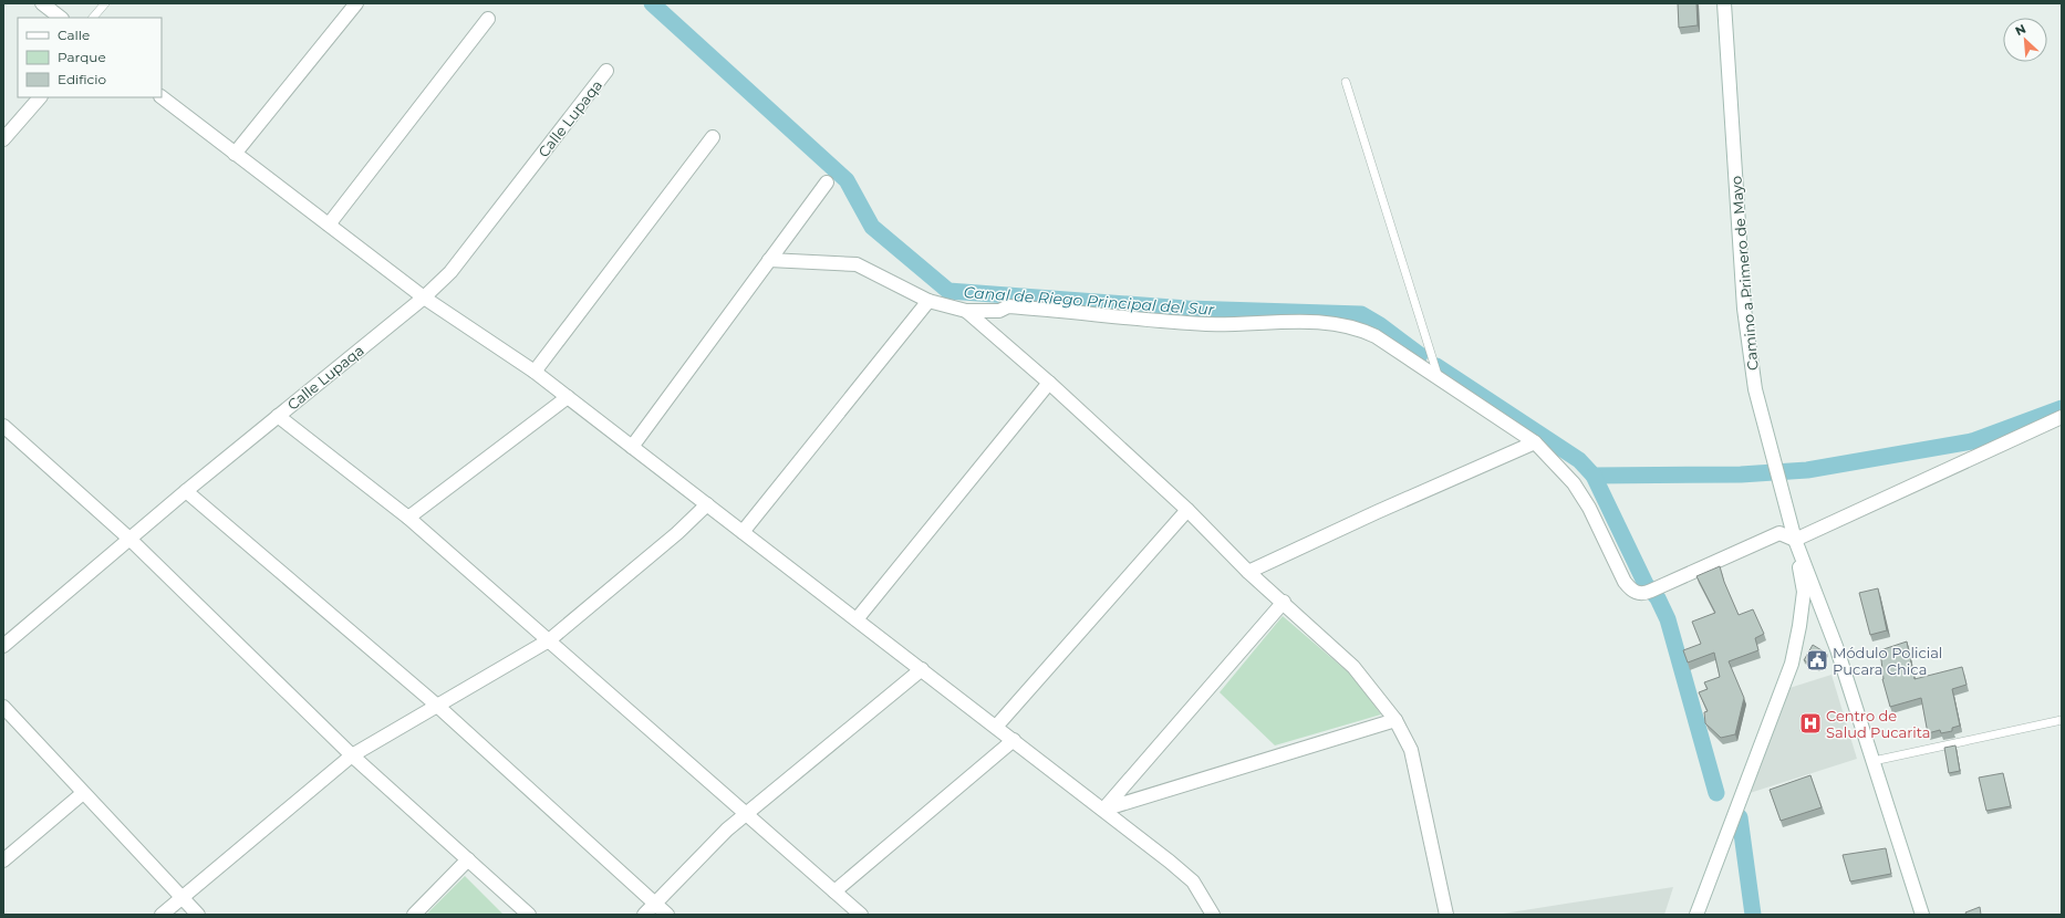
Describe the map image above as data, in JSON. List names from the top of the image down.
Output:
{
  "streets": {
    "street": ["Calle Lupaqa", "Camino a Primero de Mayo"]
  },
  "water": ["Canal de Riego Principal del Sur"],
  "places": {
    "public building": ["Módulo Policial Pucara Chica"],
    "hospital": ["Centro de Salud Pucarita"]
  },
  "legend": ["Calle", "Parque", "Edificio"],
  "north": "top left"
}
